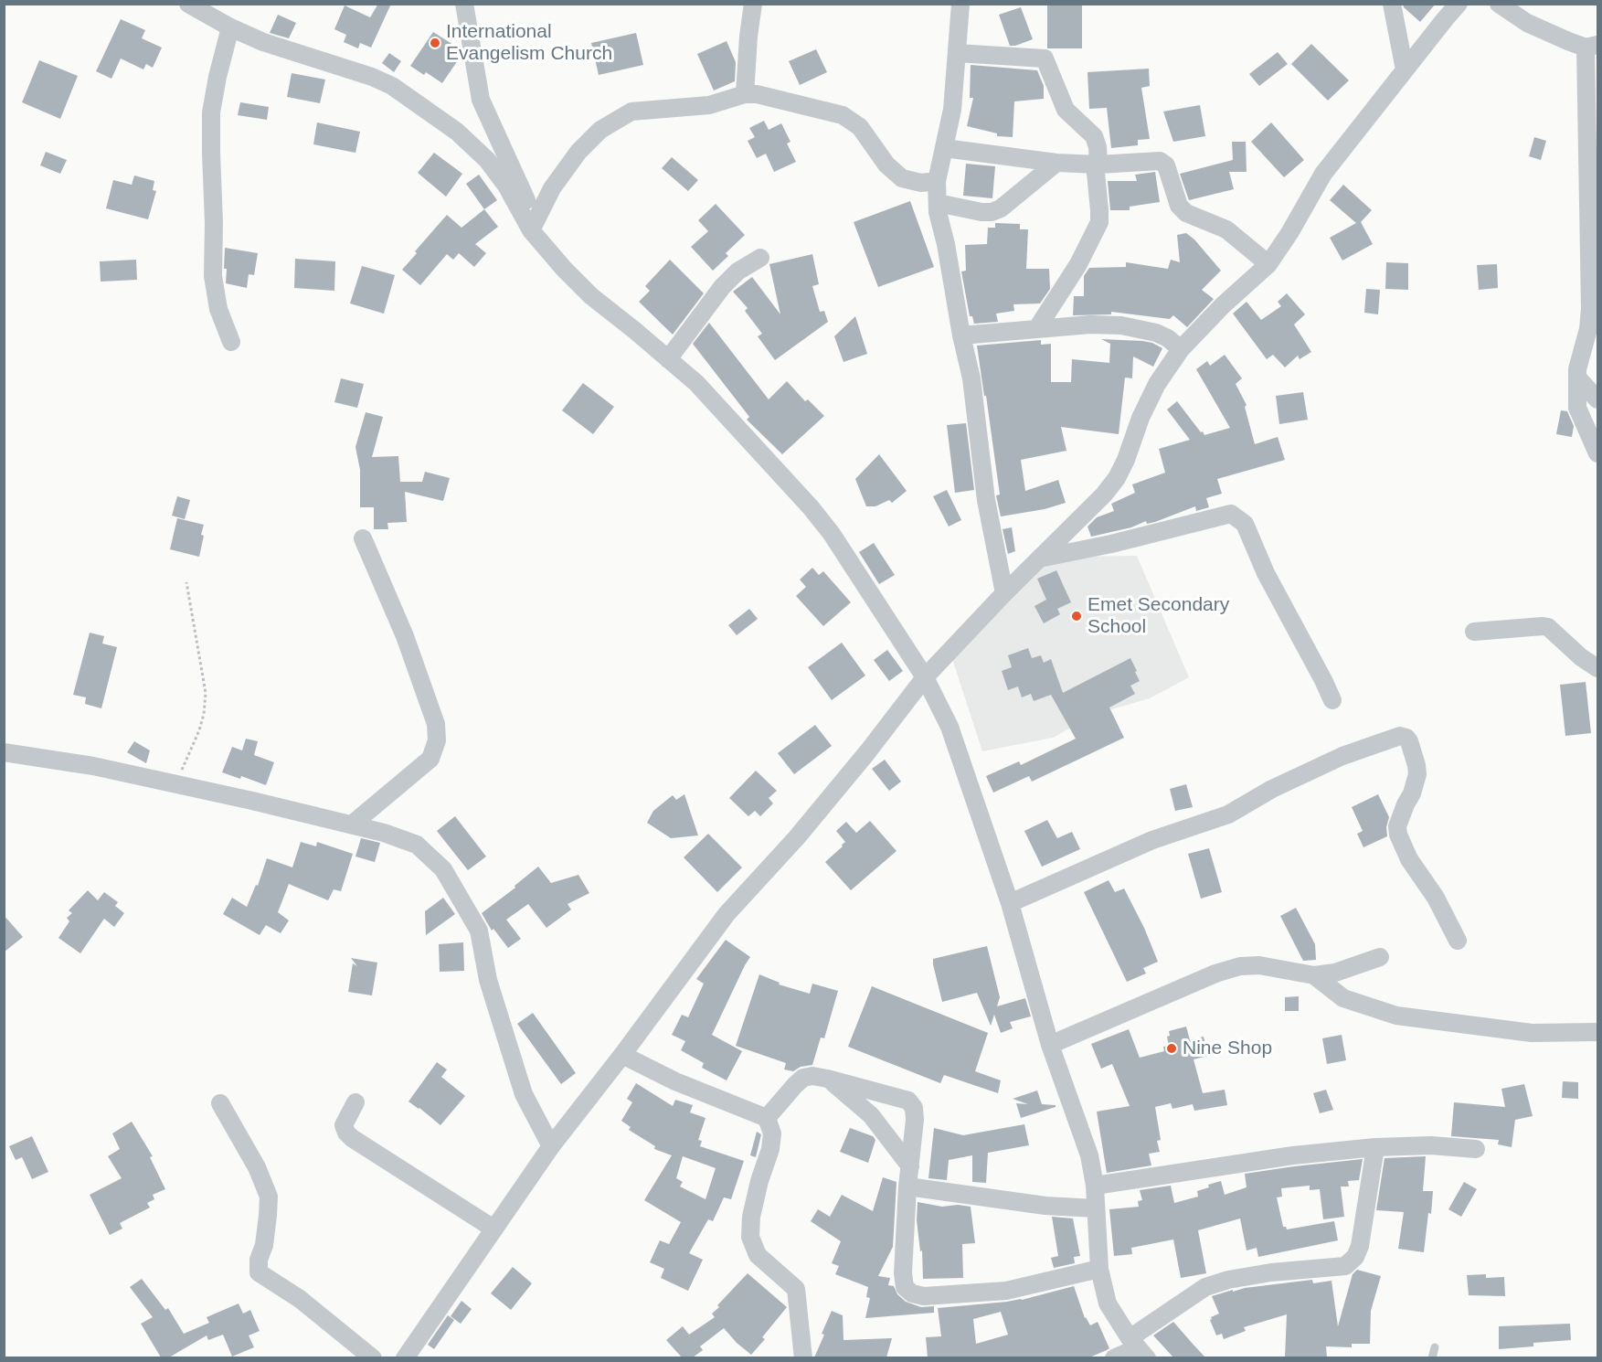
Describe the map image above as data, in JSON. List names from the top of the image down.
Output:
{
  "places": ["International Evangelism Church", "Emet Secondary School", "Nine Shop"]
}
